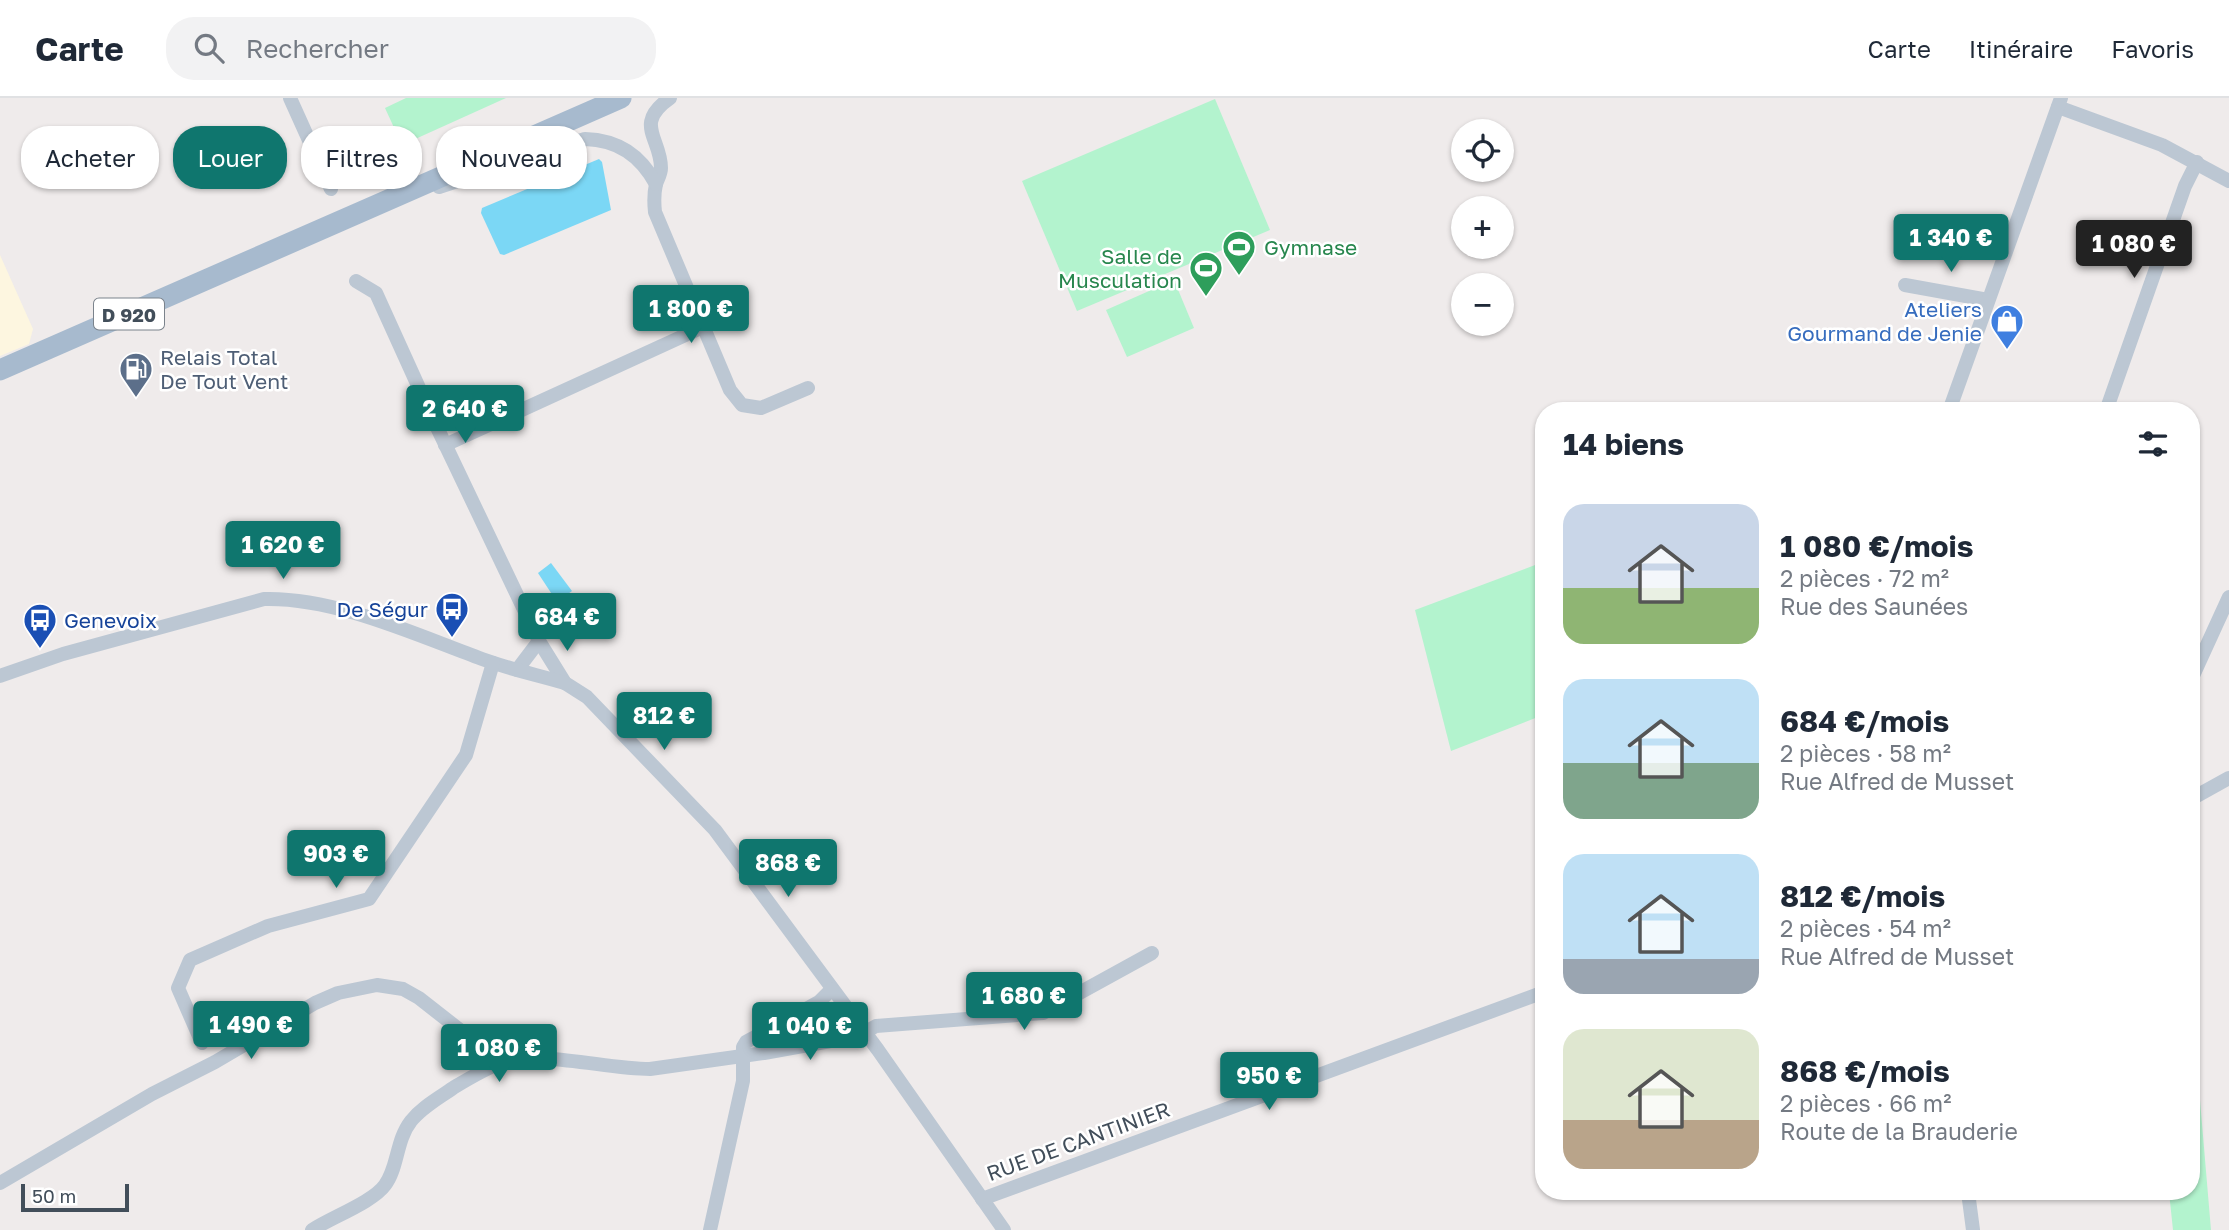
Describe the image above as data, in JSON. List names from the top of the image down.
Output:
{
  "streets": {
    "main road": ["D 920"],
    "street": ["RUE DE CANTINIER"]
  },
  "places": {
    "sports": ["Gymnase", "Salle de Musculation"],
    "shop": ["Ateliers Gourmand de Jenie"],
    "fuel station": ["Relais Total De Tout Vent"],
    "bus stop": ["De Ségur", "Genevoix"]
  },
  "scale_bar": "50 m",
  "page": {
    "header": "Carte",
    "search": "Rechercher",
    "nav": ["Carte", "Itinéraire", "Favoris"],
    "map_buttons": ["+", "−"],
    "chip": [
      "Acheter",
      "Louer",
      "Filtres",
      "Nouveau"
    ],
    "price": [
      "1 340 €",
      "1 080 €",
      "1 800 €",
      "2 640 €",
      "1 620 €",
      "684 €",
      "812 €",
      "903 €",
      "868 €",
      "1 680 €",
      "1 490 €",
      "1 040 €",
      "1 080 €",
      "950 €"
    ],
    "heading": "14 biens",
    "list": [
      {
        "name": "1 080 €/mois",
        "note": "2 pièces · 72 m² · Rue des Saunées"
      },
      {
        "name": "684 €/mois",
        "note": "2 pièces · 58 m² · Rue Alfred de Musset"
      },
      {
        "name": "812 €/mois",
        "note": "2 pièces · 54 m² · Rue Alfred de Musset"
      },
      {
        "name": "868 €/mois",
        "note": "2 pièces · 66 m² · Route de la Brauderie"
      }
    ],
    "scale": "50 m"
  }
}
